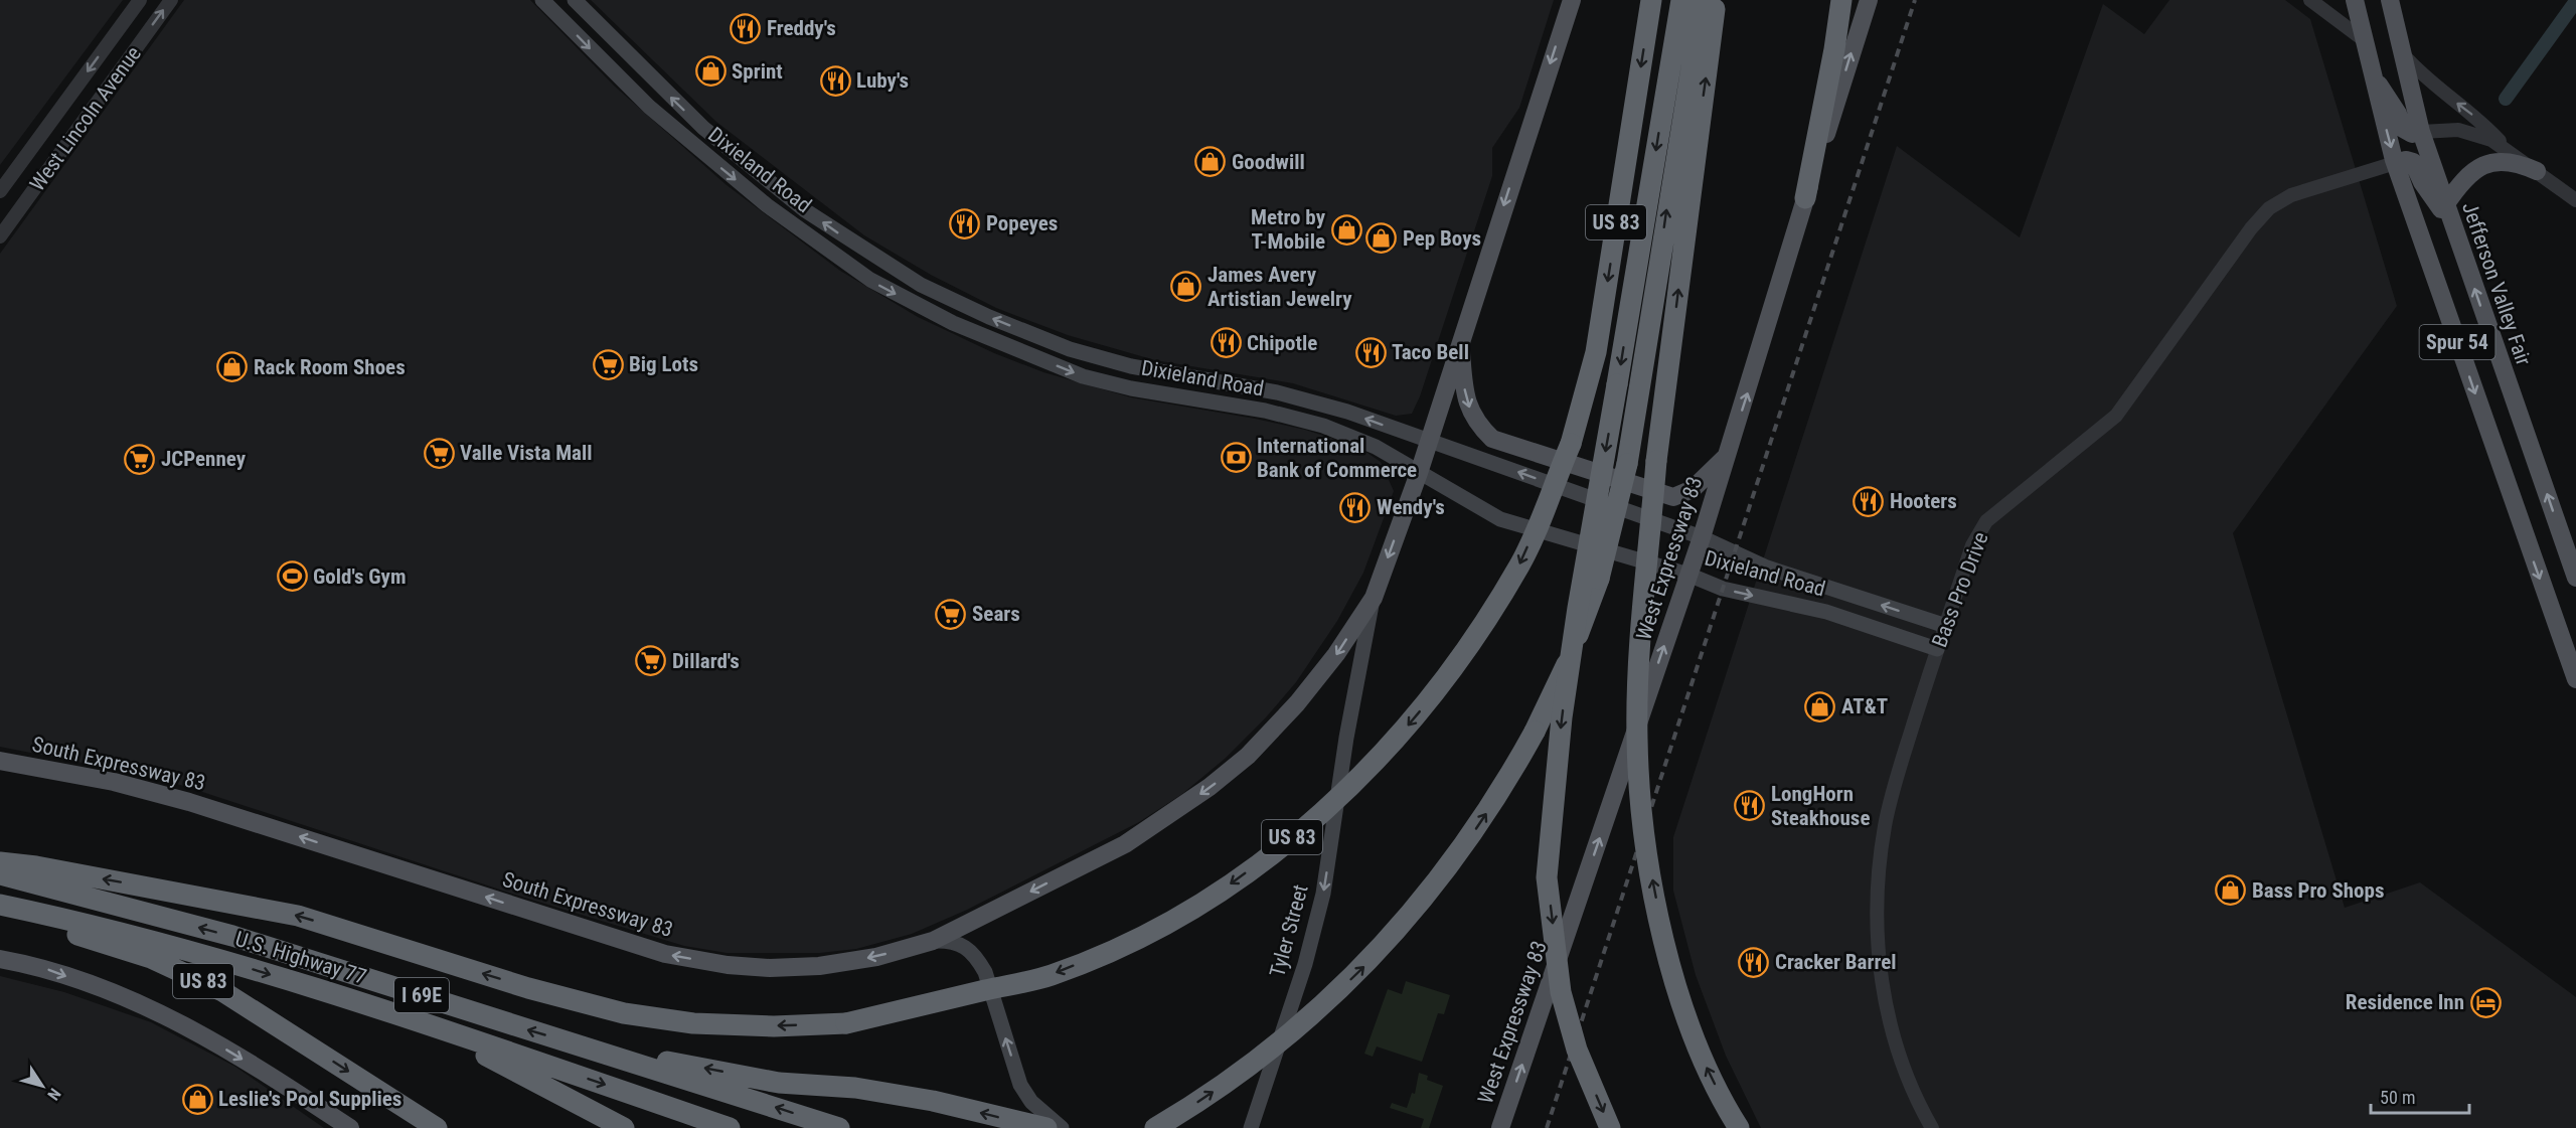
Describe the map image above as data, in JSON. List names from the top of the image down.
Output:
{
  "streets": {
    "highway": ["US 83", "U.S. Highway 77", "I 69E"],
    "main road": [
      "Dixieland Road",
      "Jefferson Valley Fair",
      "Spur 54",
      "West Expressway 83",
      "South Expressway 83",
      "Tyler Street"
    ],
    "street": ["West Lincoln Avenue", "Bass Pro Drive"]
  },
  "crossings": [
    ["Dixieland Road", "West Expressway 83"],
    ["Dixieland Road", "Bass Pro Drive"],
    ["US 83", "U.S. Highway 77"],
    ["Spur 54", "Bass Pro Drive"]
  ],
  "one_way": ["West Expressway 83", "South Expressway 83", "Tyler Street"],
  "places": {
    "restaurant": [
      "Freddy's",
      "Luby's",
      "Popeyes",
      "Chipotle",
      "Taco Bell",
      "Hooters",
      "Wendy's",
      "LongHorn Steakhouse",
      "Cracker Barrel"
    ],
    "shop": [
      "Sprint",
      "Goodwill",
      "Metro by T-Mobile",
      "Pep Boys",
      "James Avery Artistian Jewelry",
      "Rack Room Shoes",
      "AT&T",
      "Bass Pro Shops",
      "Leslie's Pool Supplies"
    ],
    "supermarket": [
      "Big Lots",
      "Valle Vista Mall",
      "JCPenney",
      "Sears",
      "Dillard's"
    ],
    "bank": ["International Bank of Commerce"],
    "sports": ["Gold's Gym"],
    "hotel": ["Residence Inn"]
  },
  "scale_bar": "50 m",
  "north": "bottom right"
}
